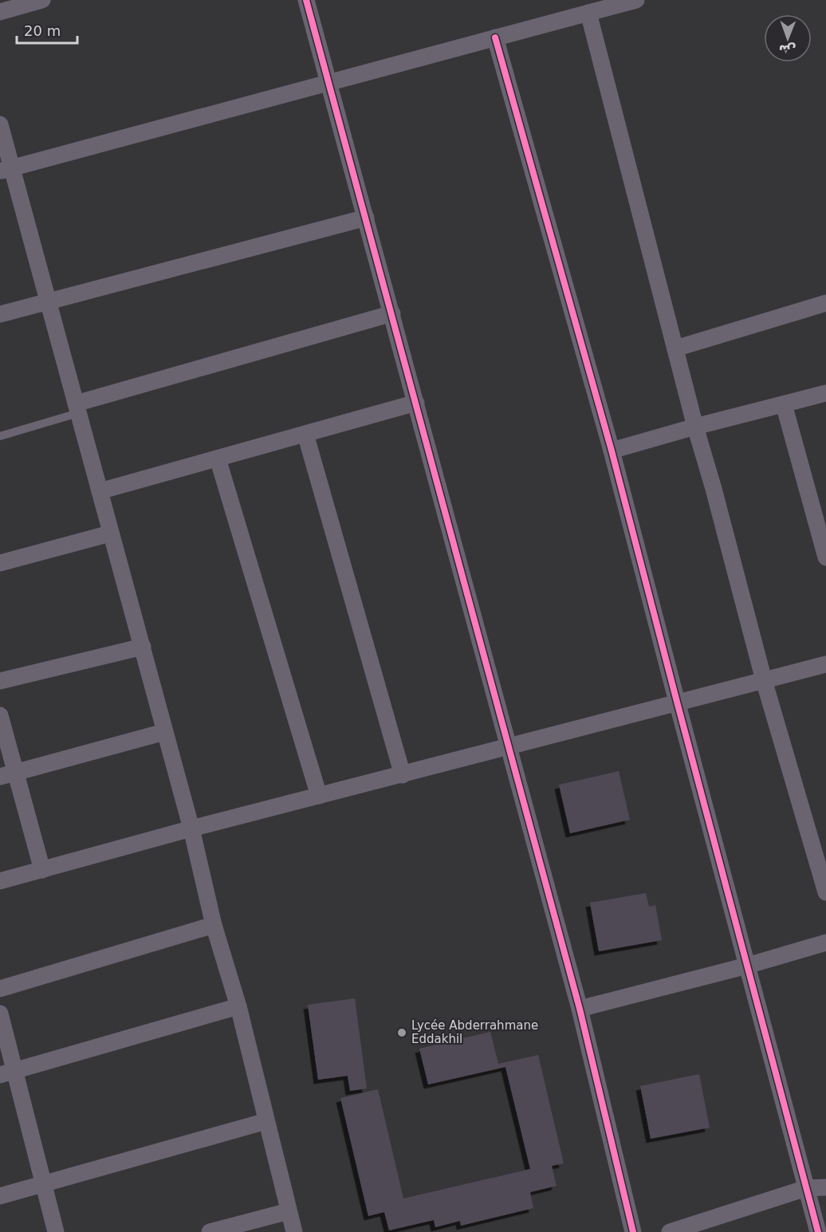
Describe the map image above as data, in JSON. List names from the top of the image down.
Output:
{
  "places": ["Lycée Abderrahmane Eddakhil"],
  "scale_bar": "20 m",
  "north": "bottom"
}
